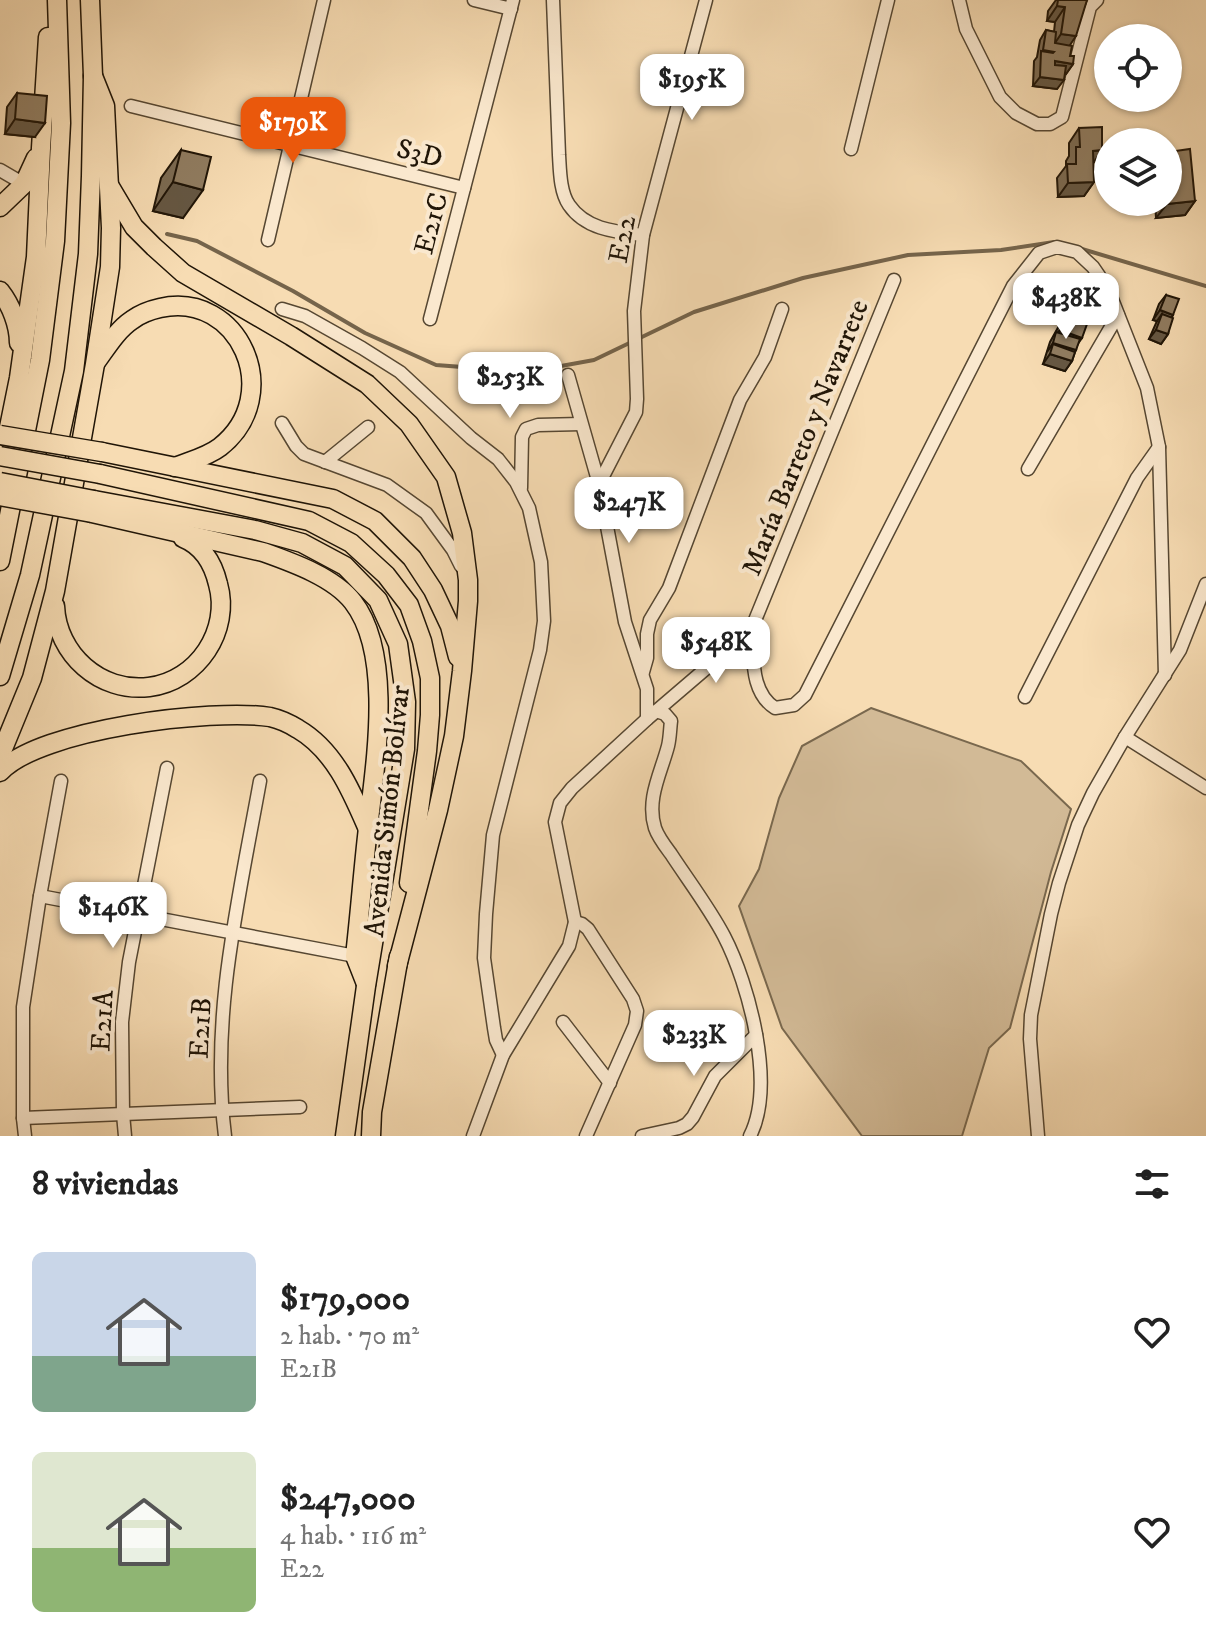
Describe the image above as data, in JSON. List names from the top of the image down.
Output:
{
  "streets": {
    "highway": ["Avenida Simón Bolívar"],
    "street": [
      "S3D",
      "E21C",
      "E22",
      "María Barreto y Navarrete",
      "E21A",
      "E21B"
    ]
  },
  "crossings": [
    ["S3D", "E21C"]
  ],
  "page": {
    "price": [
      "$195K",
      "$179K",
      "$438K",
      "$253K",
      "$247K",
      "$548K",
      "$146K",
      "$233K"
    ],
    "heading": "8 viviendas",
    "list": [
      {
        "name": "$179,000",
        "note": "2 hab. · 70 m² · E21B"
      },
      {
        "name": "$247,000",
        "note": "4 hab. · 116 m² · E22"
      }
    ]
  }
}
